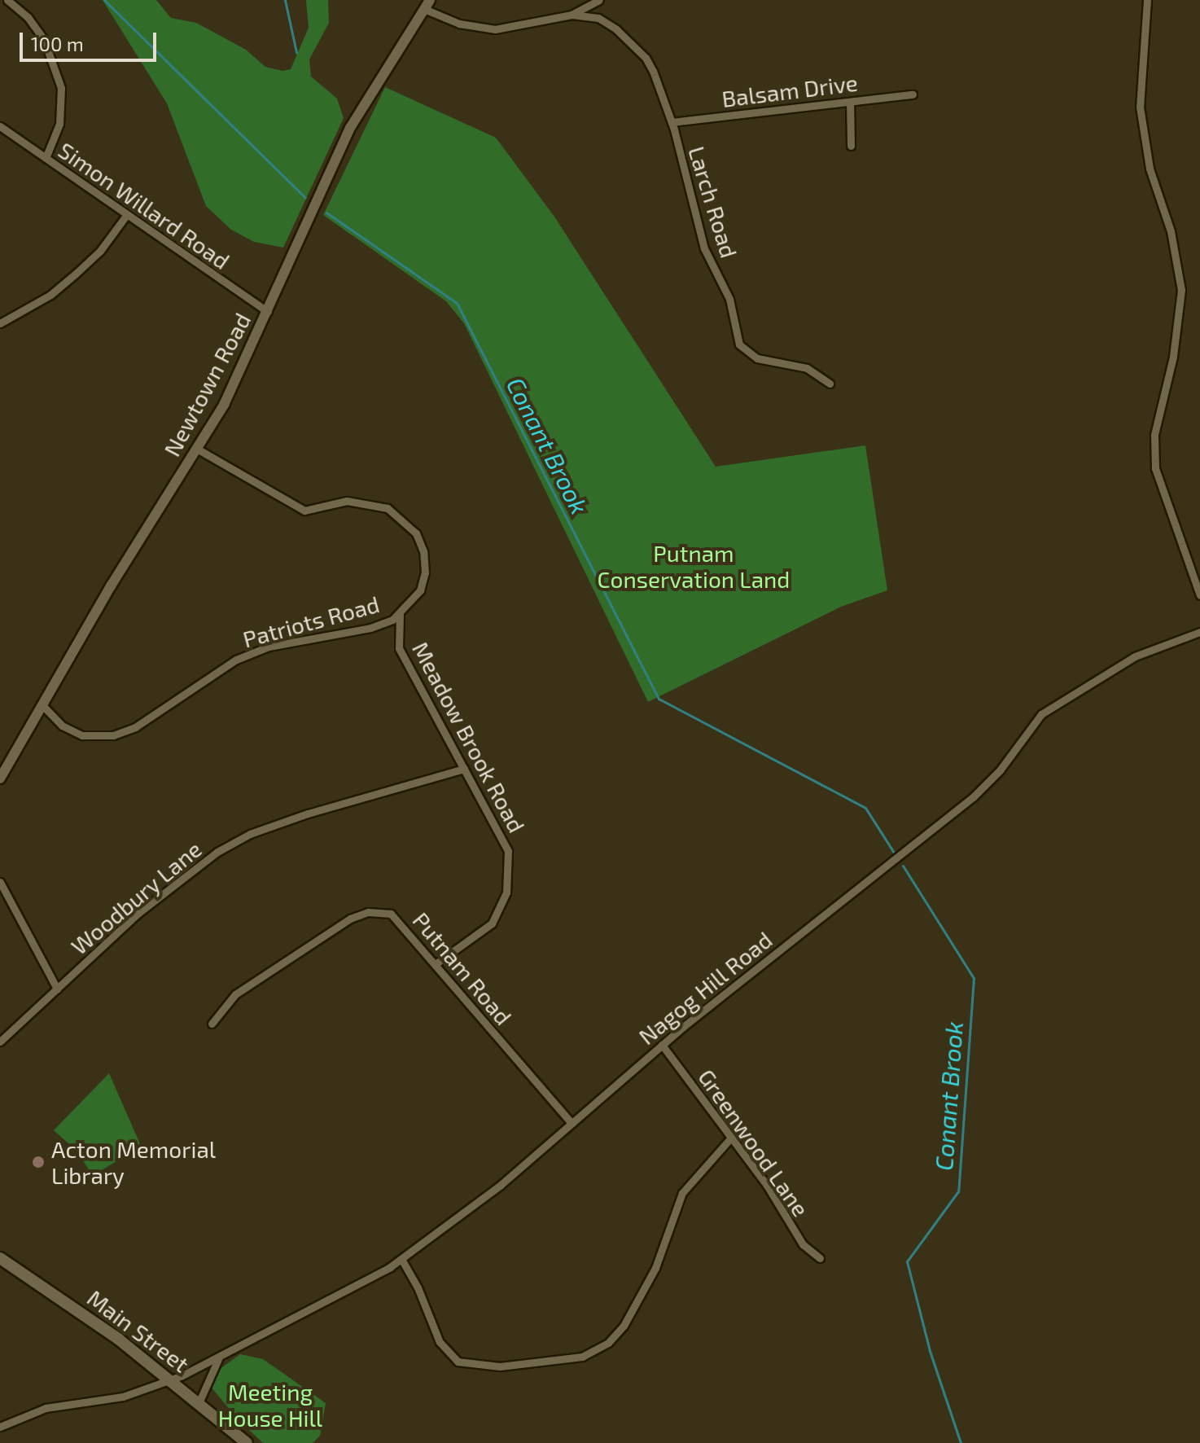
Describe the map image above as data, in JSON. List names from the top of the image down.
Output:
{
  "streets": {
    "main road": ["Main Street"],
    "street": [
      "Balsam Drive",
      "Larch Road",
      "Simon Willard Road",
      "Newtown Road",
      "Patriots Road",
      "Meadow Brook Road",
      "Woodbury Lane",
      "Putnam Road",
      "Nagog Hill Road",
      "Greenwood Lane"
    ]
  },
  "crossings": [
    ["Balsam Drive", "Larch Road"],
    ["Simon Willard Road", "Newtown Road"],
    ["Newtown Road", "Patriots Road"],
    ["Patriots Road", "Meadow Brook Road"],
    ["Meadow Brook Road", "Woodbury Lane"],
    ["Meadow Brook Road", "Putnam Road"],
    ["Putnam Road", "Nagog Hill Road"],
    ["Nagog Hill Road", "Greenwood Lane"],
    ["Nagog Hill Road", "Main Street"]
  ],
  "water": ["Conant Brook"],
  "parks": ["Putnam Conservation Land", "Meeting House Hill"],
  "places": ["Acton Memorial Library"],
  "scale_bar": "100 m"
}
